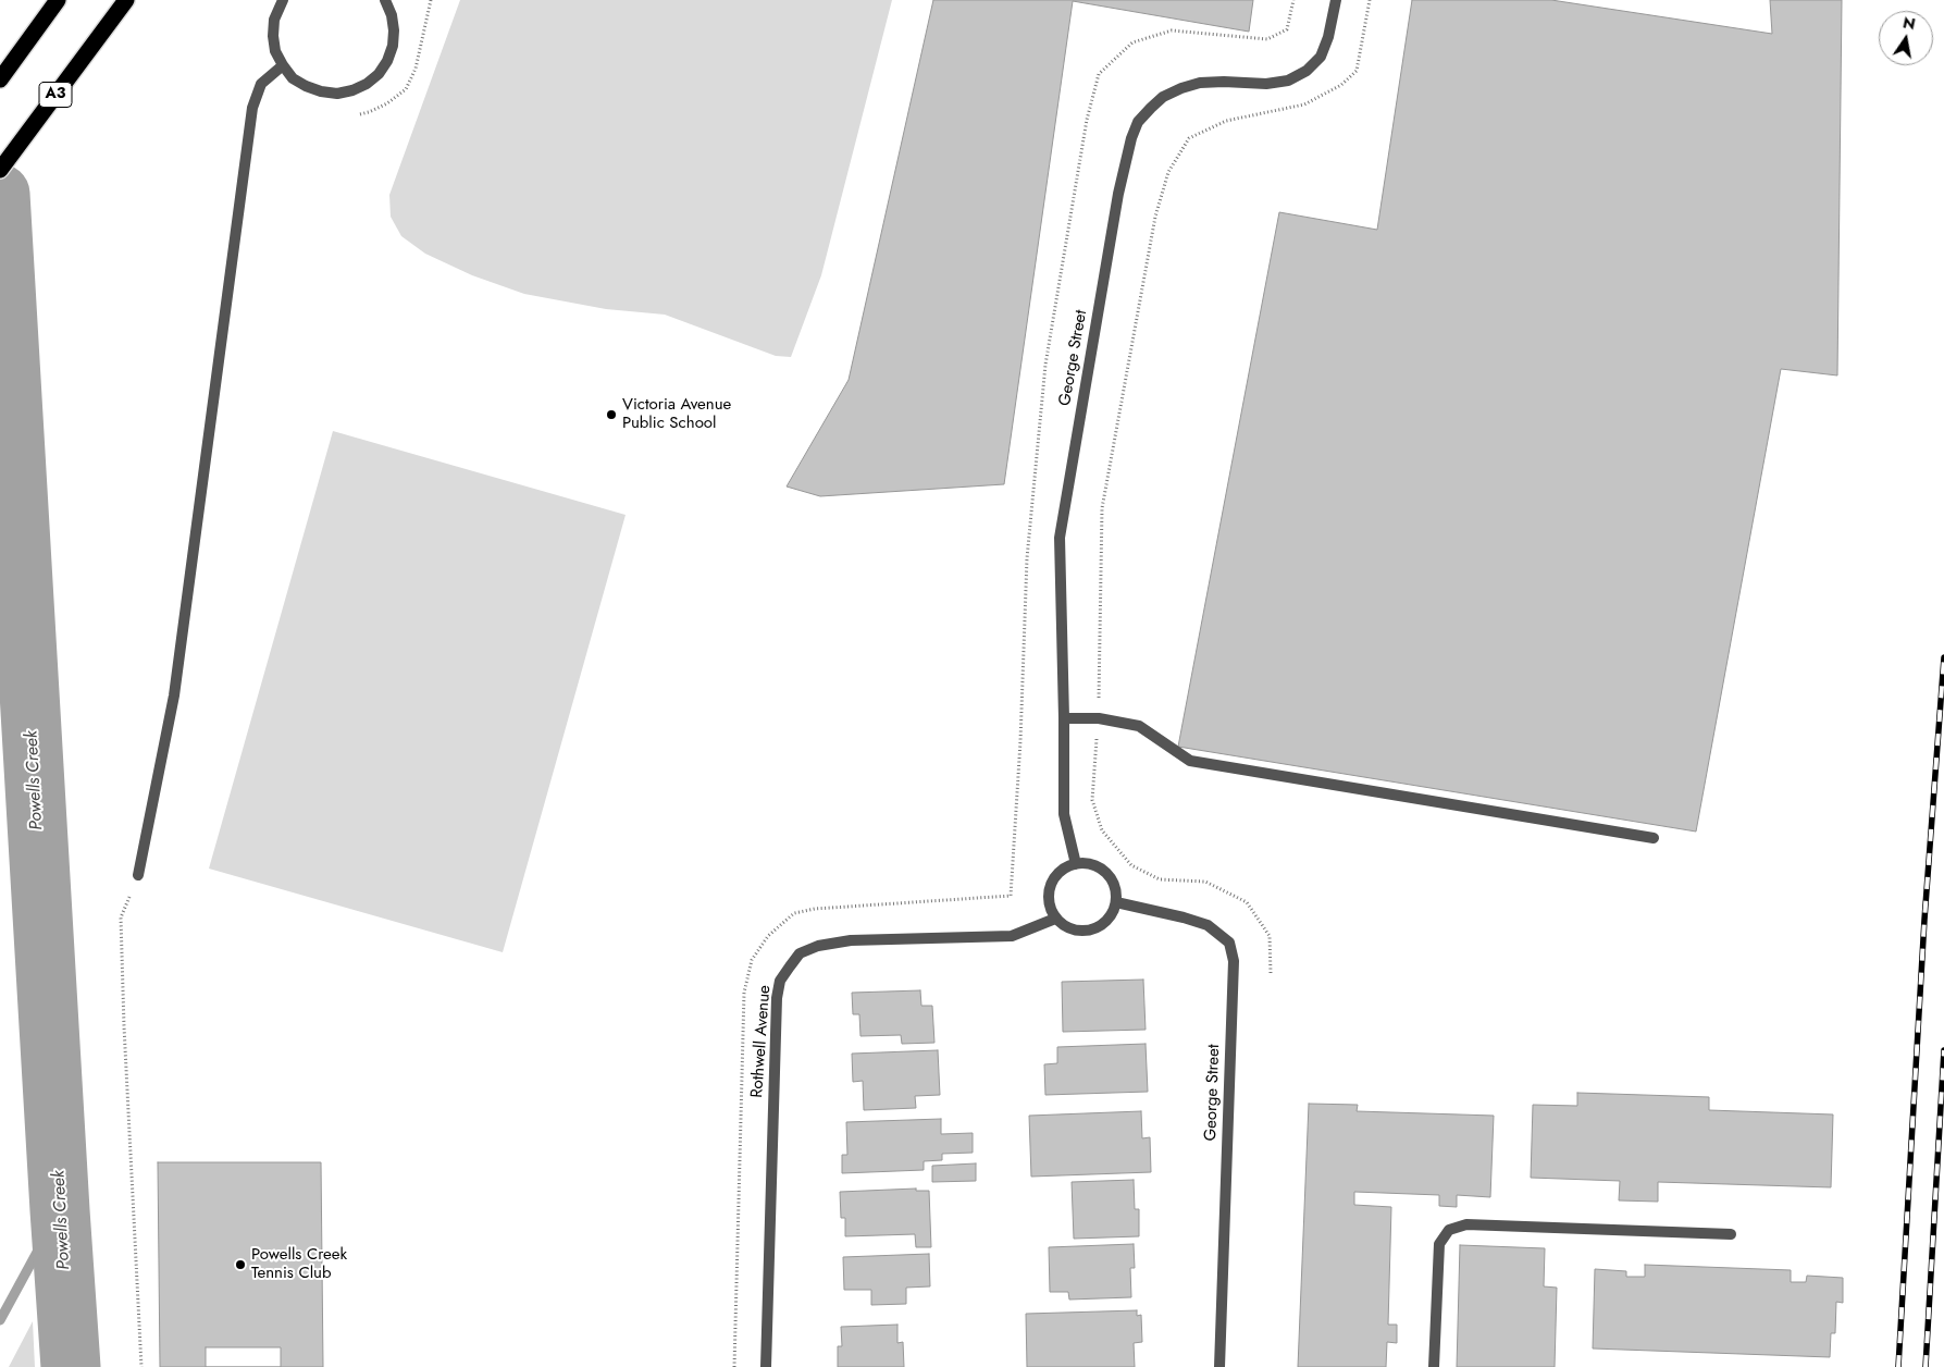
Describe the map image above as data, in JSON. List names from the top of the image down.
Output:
{
  "streets": {
    "highway": ["A3"],
    "street": ["George Street", "Rothwell Avenue"]
  },
  "crossings": [
    ["George Street", "Rothwell Avenue"]
  ],
  "water": ["Powells Creek"],
  "places": ["Victoria Avenue Public School", "Powells Creek Tennis Club"],
  "north": "top"
}
